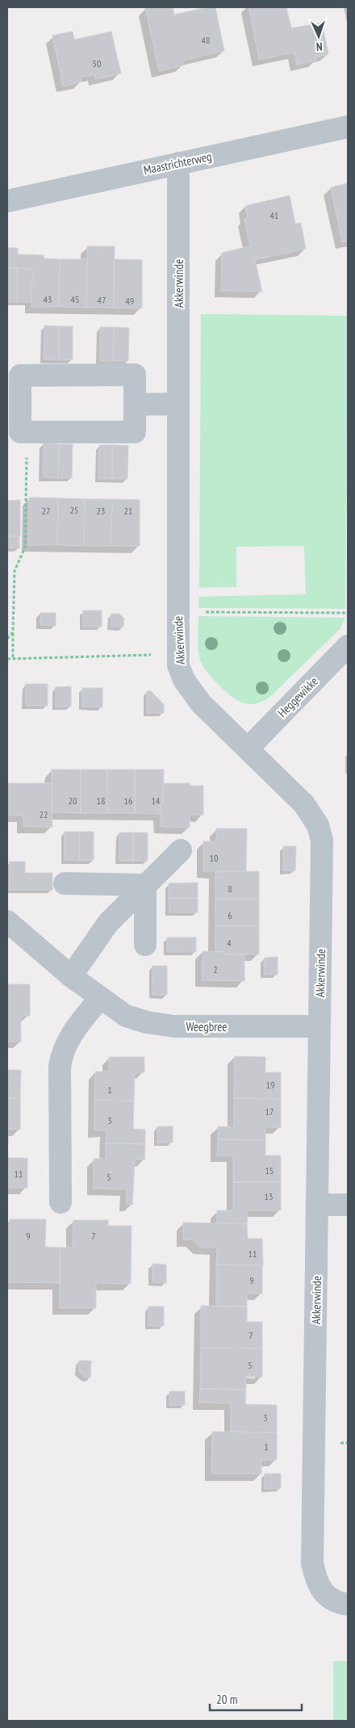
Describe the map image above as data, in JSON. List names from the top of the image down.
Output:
{
  "streets": {
    "street": [
      "Maastrichterweg",
      "Akkerwinde",
      "Heggewikke",
      "Weegbree"
    ]
  },
  "crossings": [
    ["Maastrichterweg", "Akkerwinde"],
    ["Akkerwinde", "Heggewikke"],
    ["Akkerwinde", "Weegbree"]
  ],
  "house_numbers": [
    "48",
    "50",
    "41",
    "43",
    "45",
    "47",
    "49",
    "25",
    "27",
    "23",
    "21",
    "20",
    "18",
    "16",
    "14",
    "22",
    "10",
    "8",
    "6",
    "4",
    "2",
    "19",
    "1",
    "17",
    "3",
    "15",
    "11",
    "5",
    "13",
    "9",
    "7",
    "11",
    "9",
    "7",
    "5",
    "3",
    "1"
  ],
  "scale_bar": "20 m",
  "north": "bottom"
}
